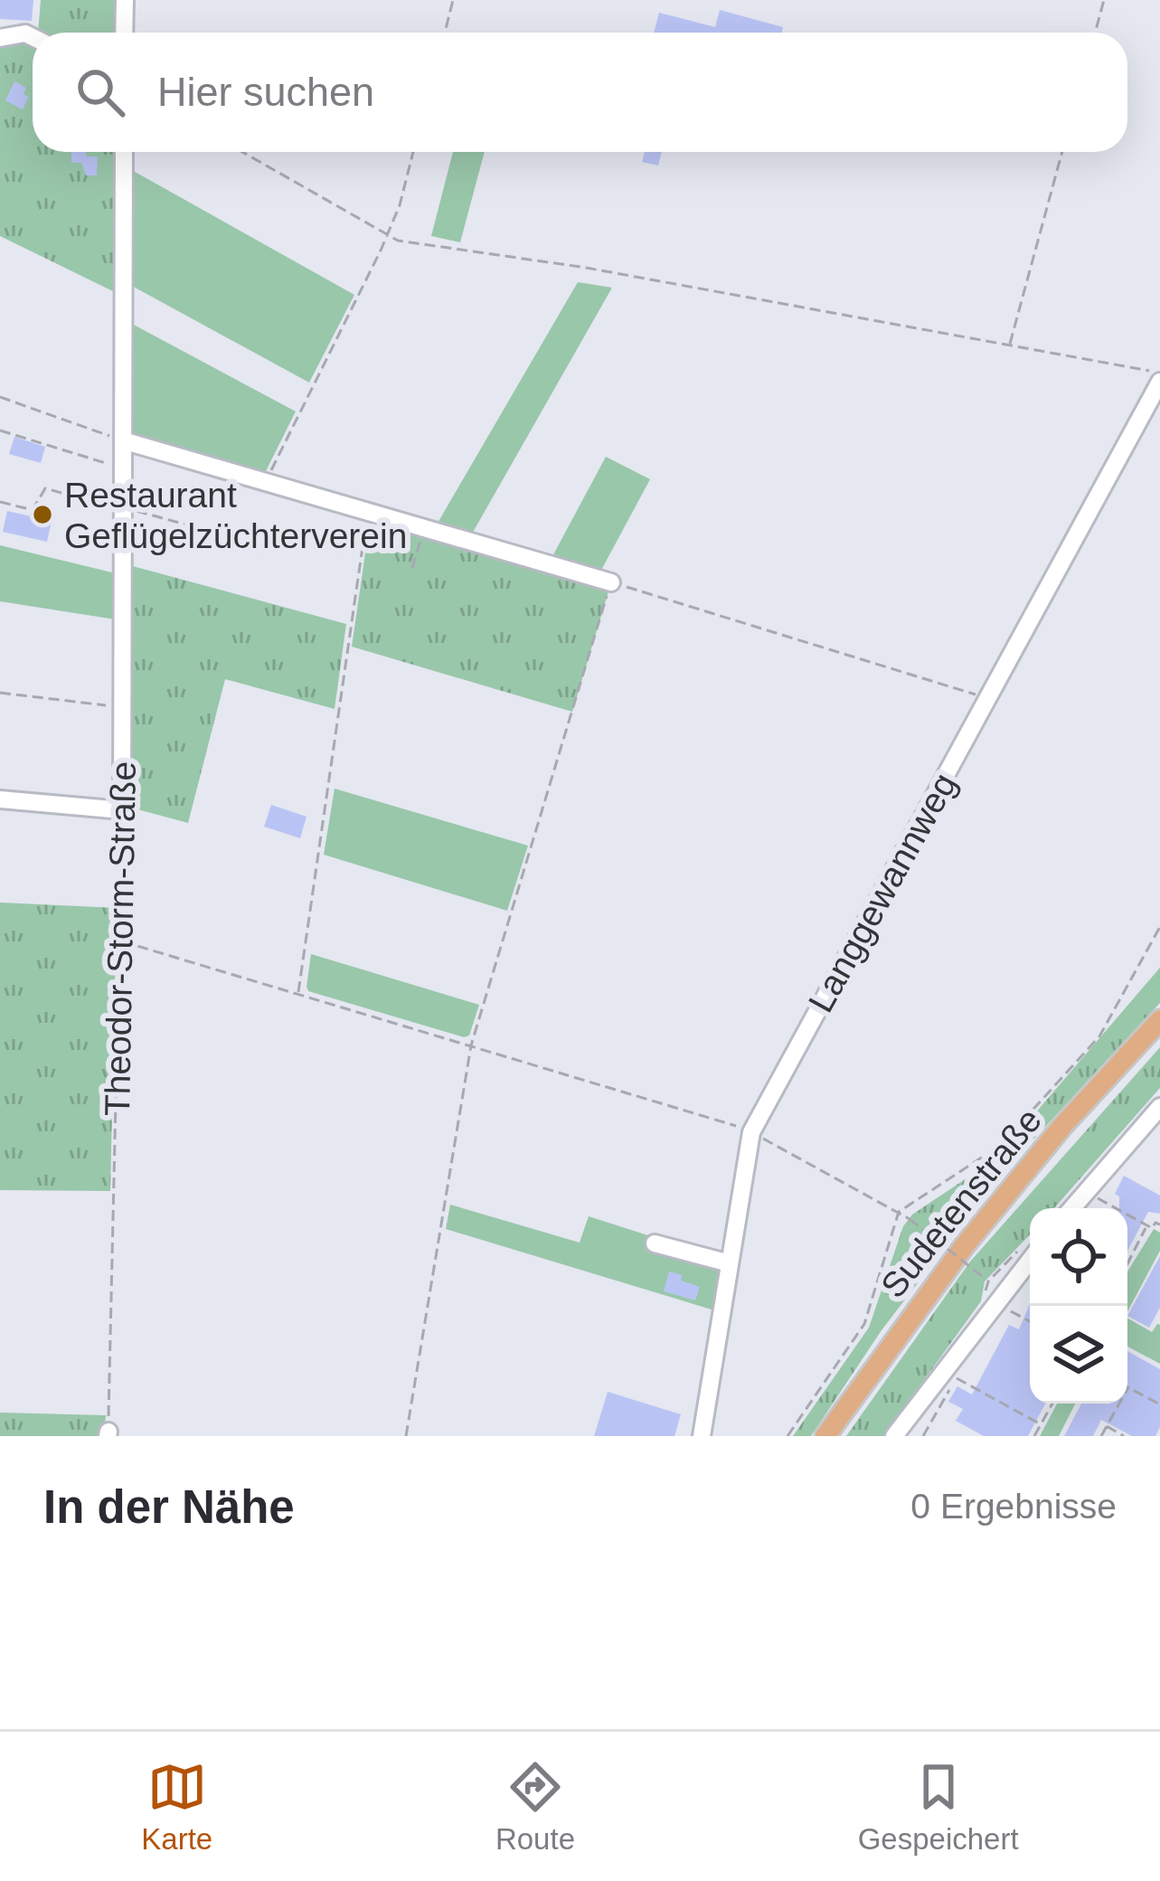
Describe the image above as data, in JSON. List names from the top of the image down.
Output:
{
  "streets": {
    "main road": ["Sudetenstraße"],
    "street": ["Langgewannweg", "Theodor-Storm-Straße"]
  },
  "places": ["Restaurant Geflügelzüchterverein"],
  "page": {
    "search": "Hier suchen",
    "heading": ["In der Nähe", "0 Ergebnisse"],
    "nav": ["Karte", "Route", "Gespeichert"]
  }
}
